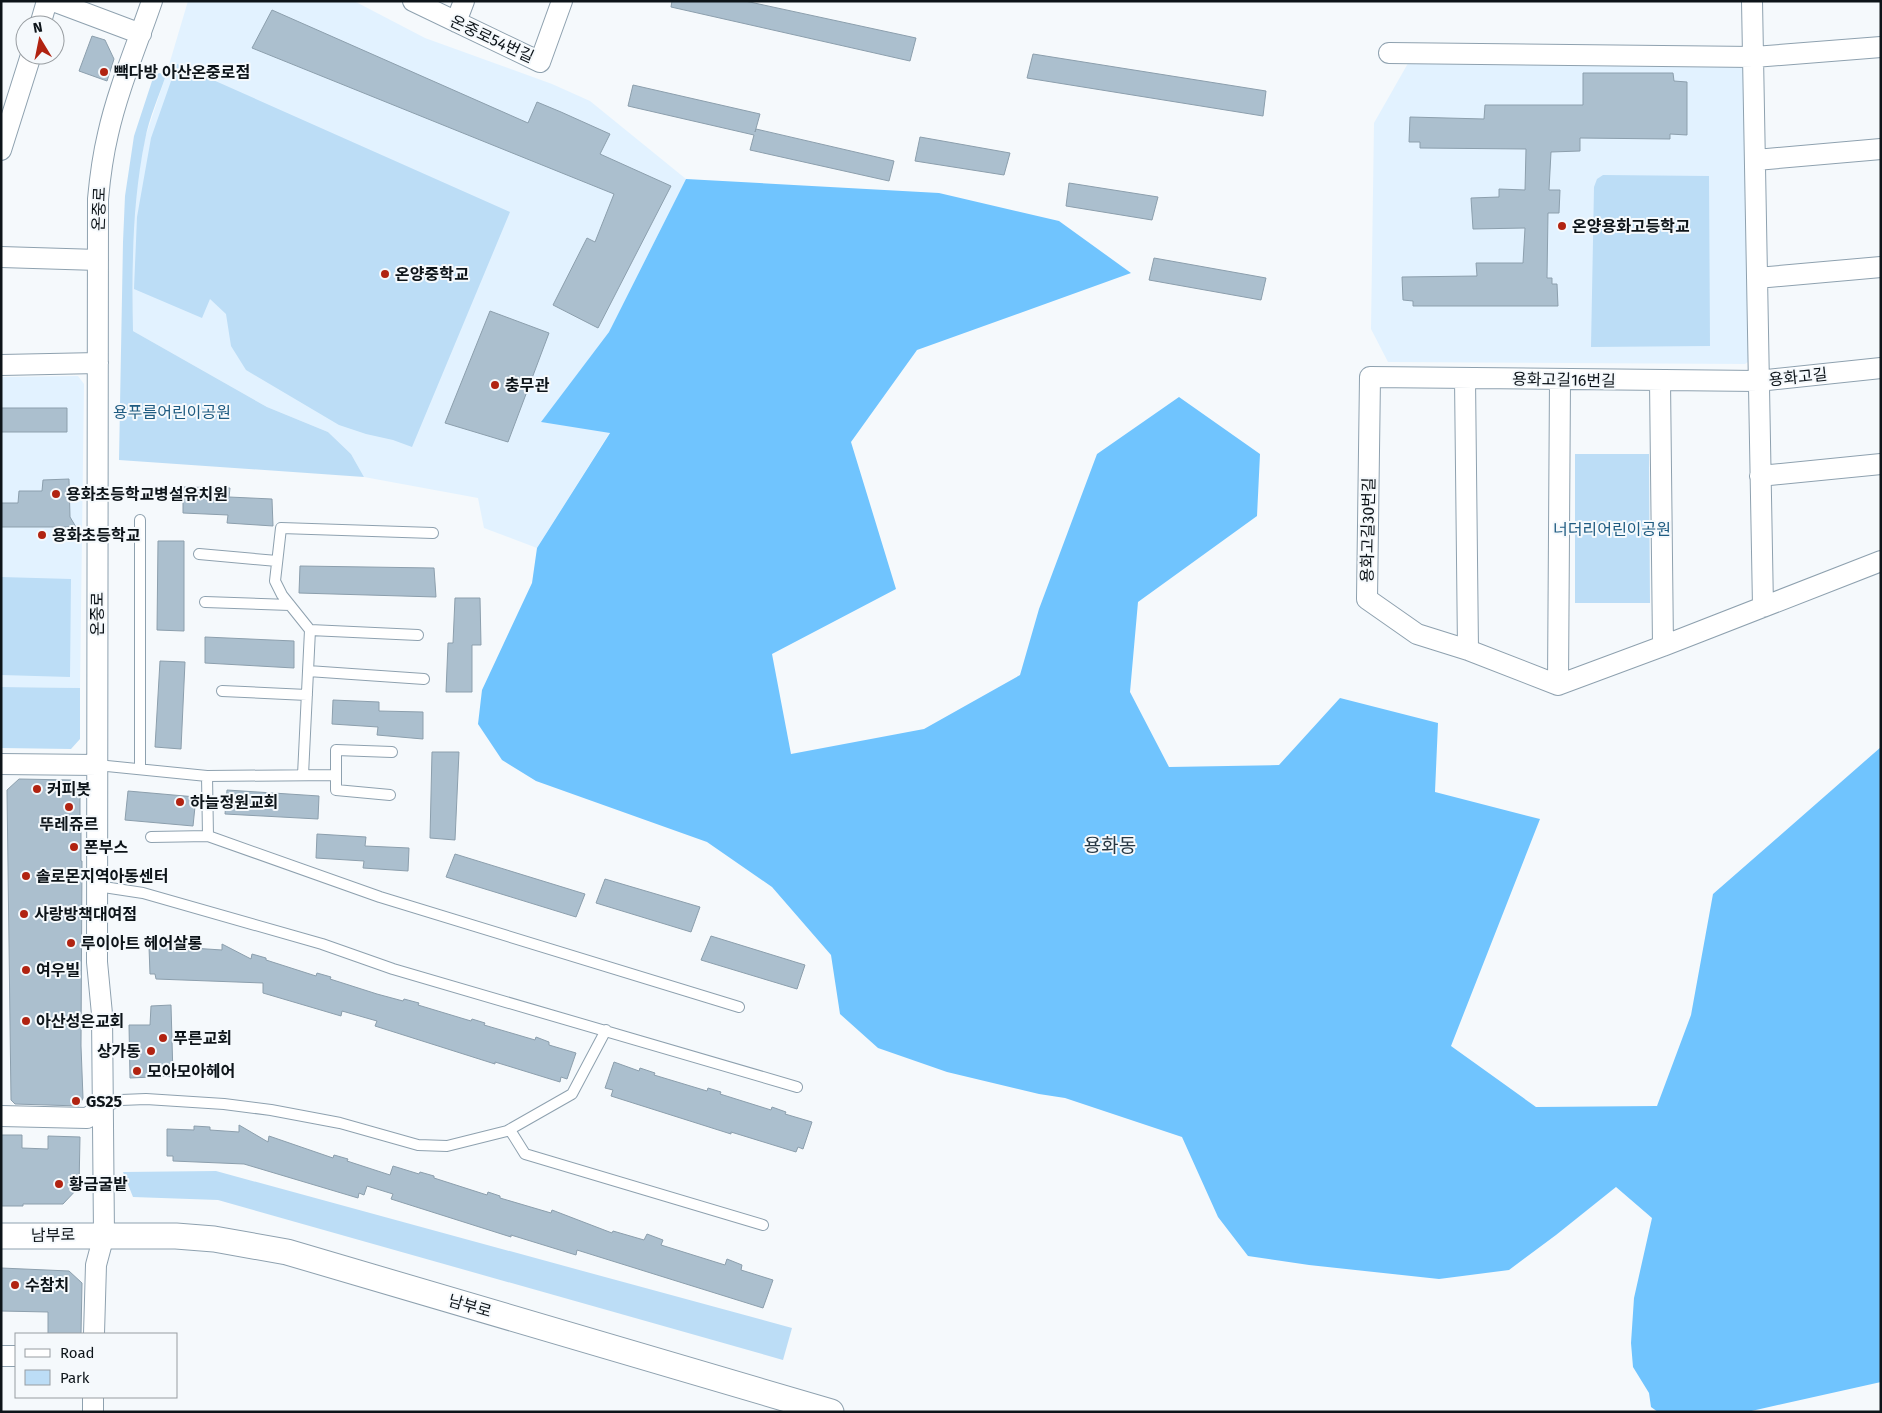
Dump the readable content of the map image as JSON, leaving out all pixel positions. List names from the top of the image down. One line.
{"streets":{"street":["온중로54번길","온중로","용화고길","용화고길16번길","용화고길30번길","남부로"]},"crossings":[["온중로","남부로"],["용화고길","용화고길16번길"],["용화고길16번길","용화고길30번길"]],"districts":["용화동"],"parks":["용푸름어린이공원","너더리어린이공원"],"places":["빽다방 아산온중로점","온양용화고등학교","온양중학교","충무관","용화초등학교병설유치원","용화초등학교","커피봇","하늘정원교회","뚜레쥬르","폰부스","솔로몬지역아동센터","사랑방책대여점","루이아트 헤어살롱","여우빌","아산성은교회","푸른교회","상가동","모아모아헤어","GS25","황금굴밭","수참치"],"legend":["Road","Park"],"north":"top"}
